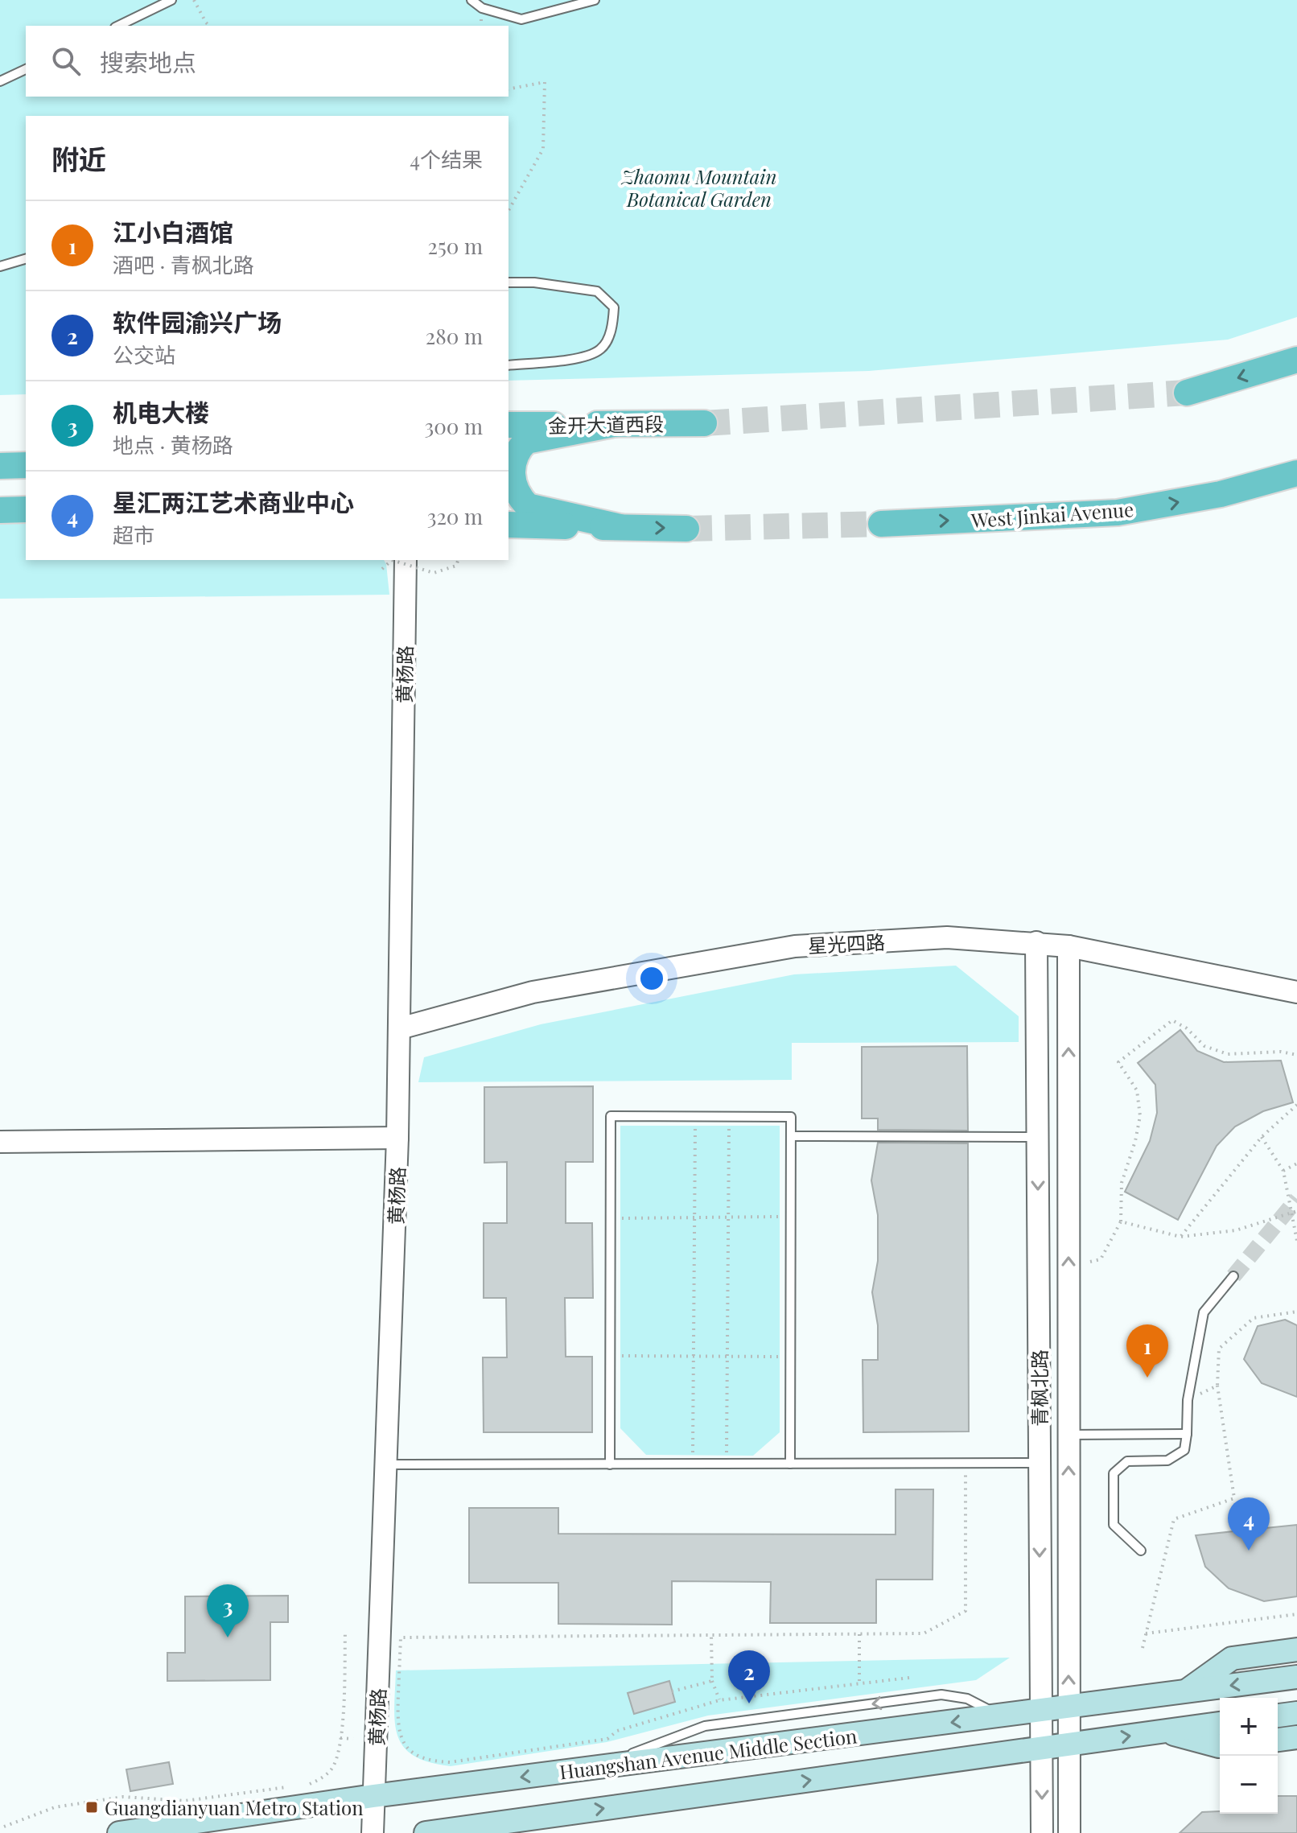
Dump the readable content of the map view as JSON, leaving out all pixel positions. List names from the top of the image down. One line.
{"streets":{"main road":["金开大道西段","West Jinkai Avenue","Huangshan Avenue Middle Section"],"street":["黄杨路","星光四路","青枫北路"]},"crossings":[["黄杨路","星光四路"],["黄杨路","Huangshan Avenue Middle Section"],["星光四路","青枫北路"],["青枫北路","Huangshan Avenue Middle Section"]],"one_way":["West Jinkai Avenue"],"parks":["Zhaomu Mountain Botanical Garden"],"places":{"transit":["Guangdianyuan Metro Station"]},"page":{"search":"搜索地点","heading":["附近","4个结果"],"list":[{"mark":"1","name":"江小白酒馆","note":"酒吧 · 青枫北路","value":"250 m"},{"mark":"2","name":"软件园渝兴广场","note":"公交站","value":"280 m"},{"mark":"3","name":"机电大楼","note":"地点 · 黄杨路","value":"300 m"},{"mark":"4","name":"星汇两江艺术商业中心","note":"超市","value":"320 m"}],"pins":["1","4","3","2"],"map_buttons":["+","−"]}}
